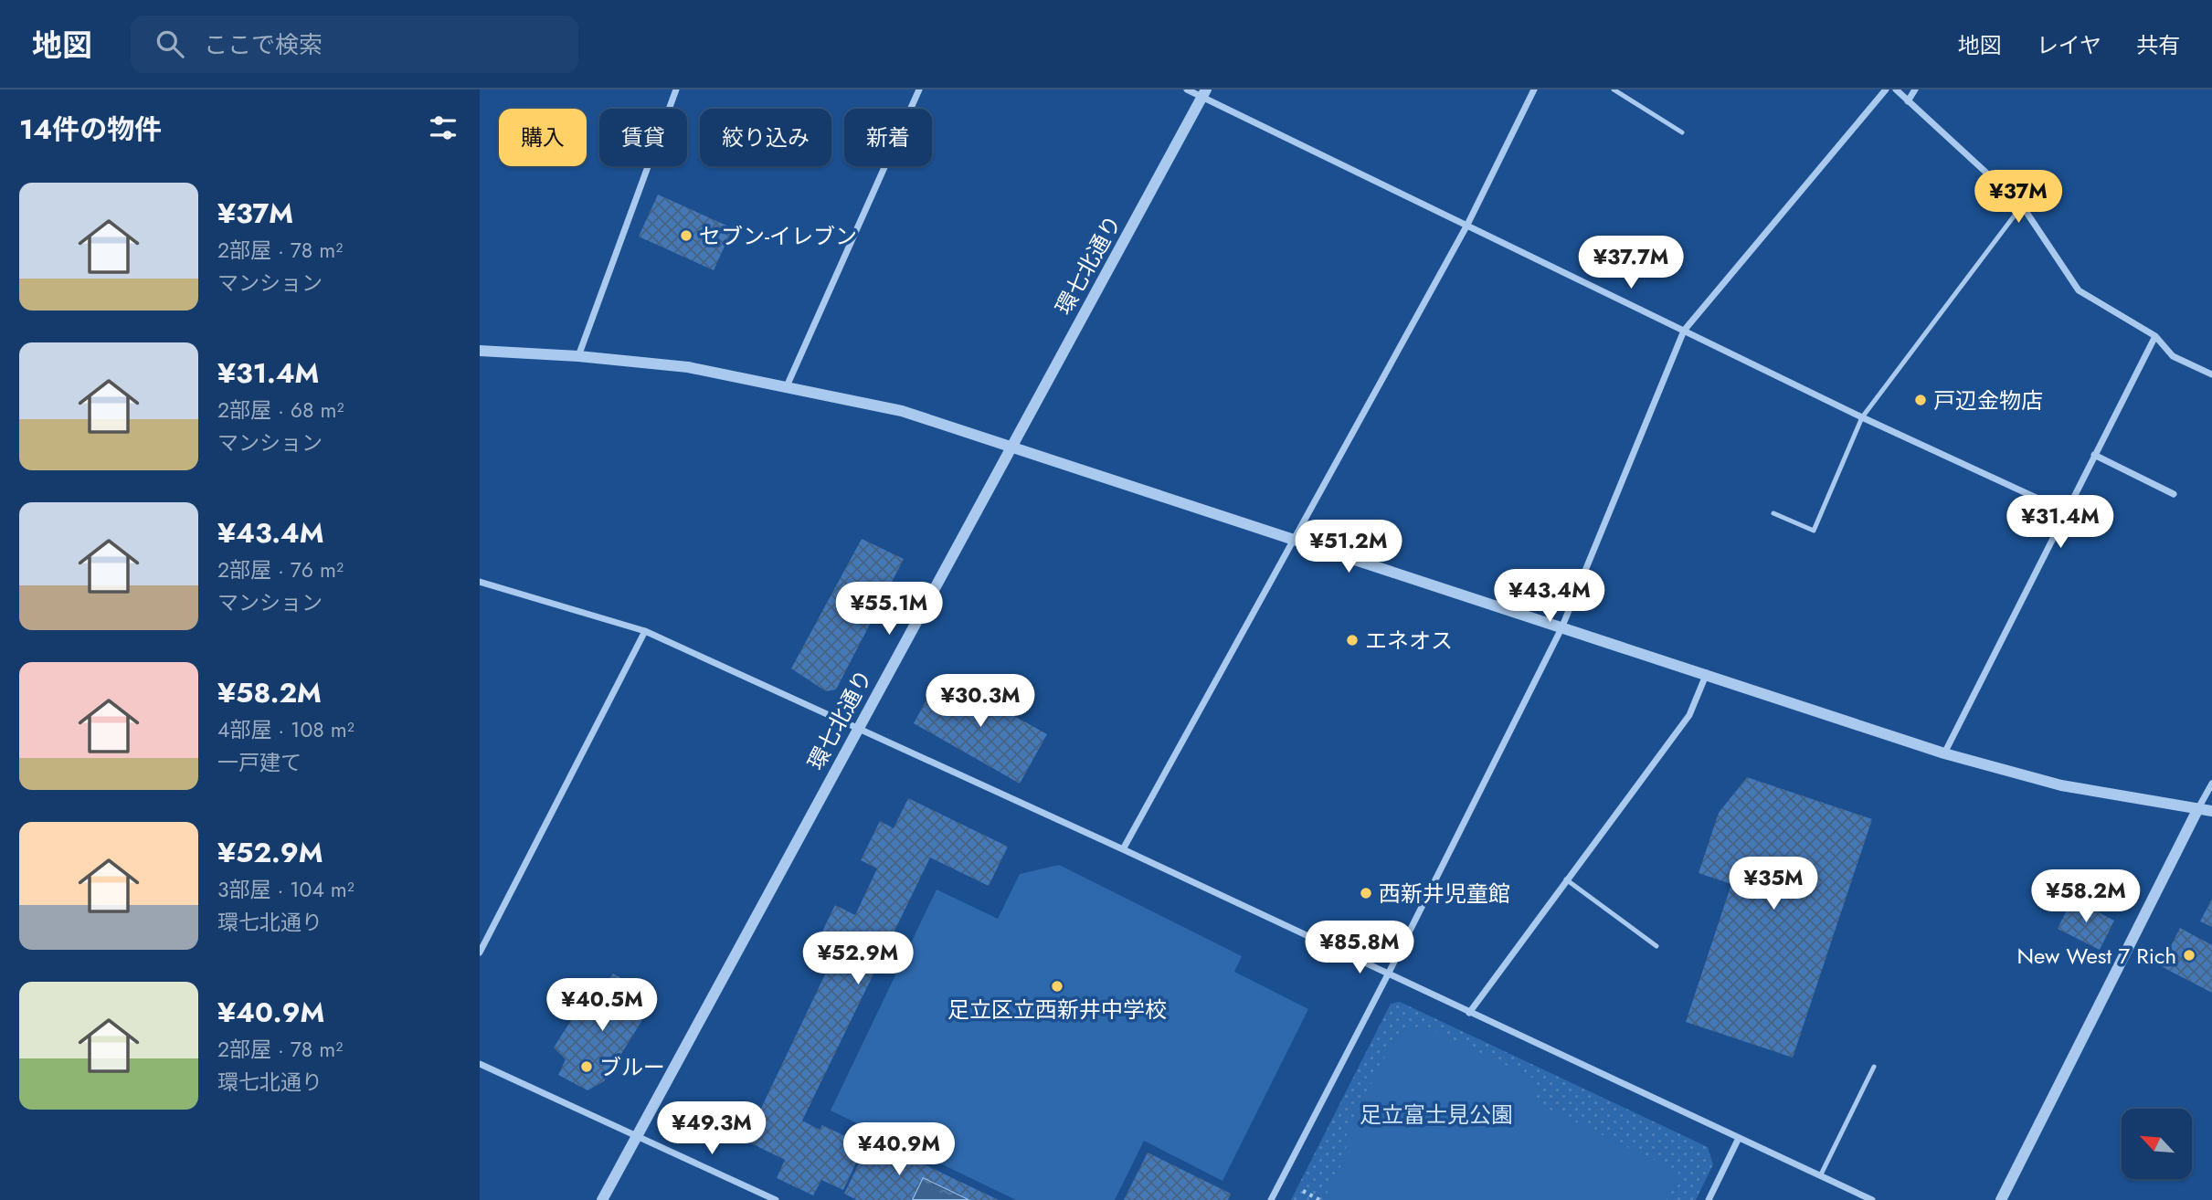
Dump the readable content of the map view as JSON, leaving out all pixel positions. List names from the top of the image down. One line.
{"streets":{"street":["環七北通り"]},"parks":["足立富士見公園"],"places":["セブン-イレブン","戸辺金物店","エネオス","西新井児童館","New West 7 Rich","足立区立西新井中学校","ブルー"],"north":"top left","page":{"header":"地図","search":"ここで検索","nav":["地図","レイヤ","共有"],"heading":"14件の物件","chip":["購入","賃貸","絞り込み","新着"],"list":[{"name":"¥37M","note":"2部屋 · 78 m² · マンション"},{"name":"¥31.4M","note":"2部屋 · 68 m² · マンション"},{"name":"¥43.4M","note":"2部屋 · 76 m² · マンション"},{"name":"¥58.2M","note":"4部屋 · 108 m² · 一戸建て"},{"name":"¥52.9M","note":"3部屋 · 104 m² · 環七北通り"},{"name":"¥40.9M","note":"2部屋 · 78 m² · 環七北通り"}],"price":["¥37M","¥37.7M","¥31.4M","¥51.2M","¥43.4M","¥55.1M","¥30.3M","¥35M","¥58.2M","¥85.8M","¥52.9M","¥40.5M","¥49.3M","¥40.9M"]}}
